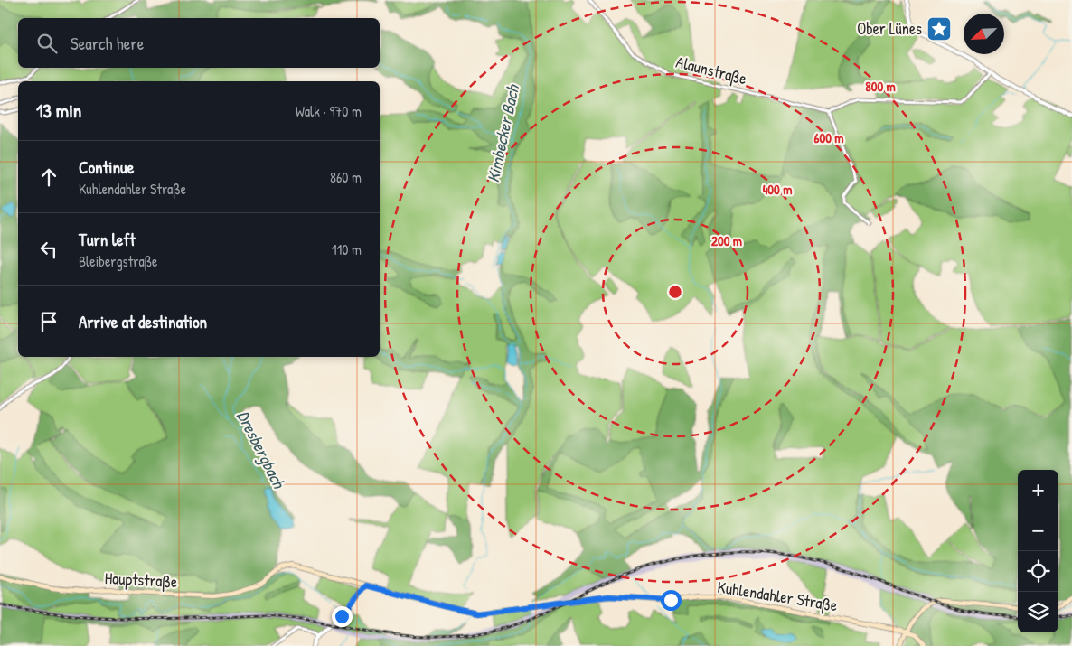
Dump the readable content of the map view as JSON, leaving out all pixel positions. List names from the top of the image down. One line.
{"streets":{"main road":["Hauptstraße","Kuhlendahler Straße"],"street":["Alaunstraße"]},"crossings":[["Hauptstraße","Kuhlendahler Straße"]],"water":["Kimbecker Bach","Dresbergbach"],"places":{"place":["Ober Lünes"]},"north":"bottom left","page":{"search":"Search here","heading":["13 min","Walk · 970 m"],"list":[["Continue","Kuhlendahler Straße","860 m"],["Turn left","Bleibergstraße","110 m"],"Arrive at destination"],"map_buttons":["+","−"]},"rings":["800 m","600 m","400 m","200 m"]}
